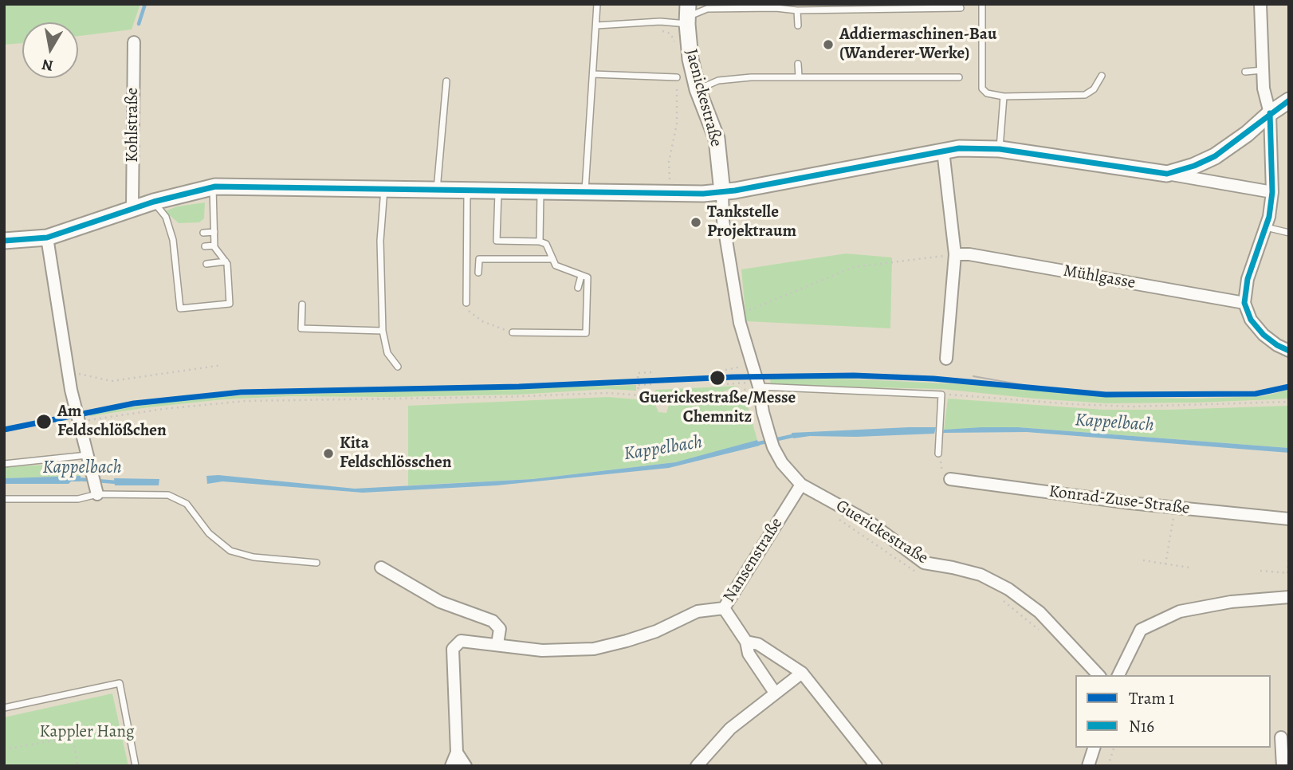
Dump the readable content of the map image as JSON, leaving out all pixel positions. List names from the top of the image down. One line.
{"streets":{"main road":["Jaenickestraße"],"street":["Kohlstraße","Mühlgasse","Konrad-Zuse-Straße","Guerickestraße","Nansenstraße"]},"crossings":[["Jaenickestraße","Guerickestraße"],["Guerickestraße","Nansenstraße"]],"water":["Kappelbach"],"parks":["Kappler Hang"],"places":["Addiermaschinen-Bau (Wanderer-Werke)","Tankstelle Projektraum","Guerickestraße/Messe Chemnitz","Am Feldschlößchen","Kita Feldschlösschen"],"lines":["transit line N16","tram line 1"],"legend":["Tram 1","N16"],"north":"bottom"}
